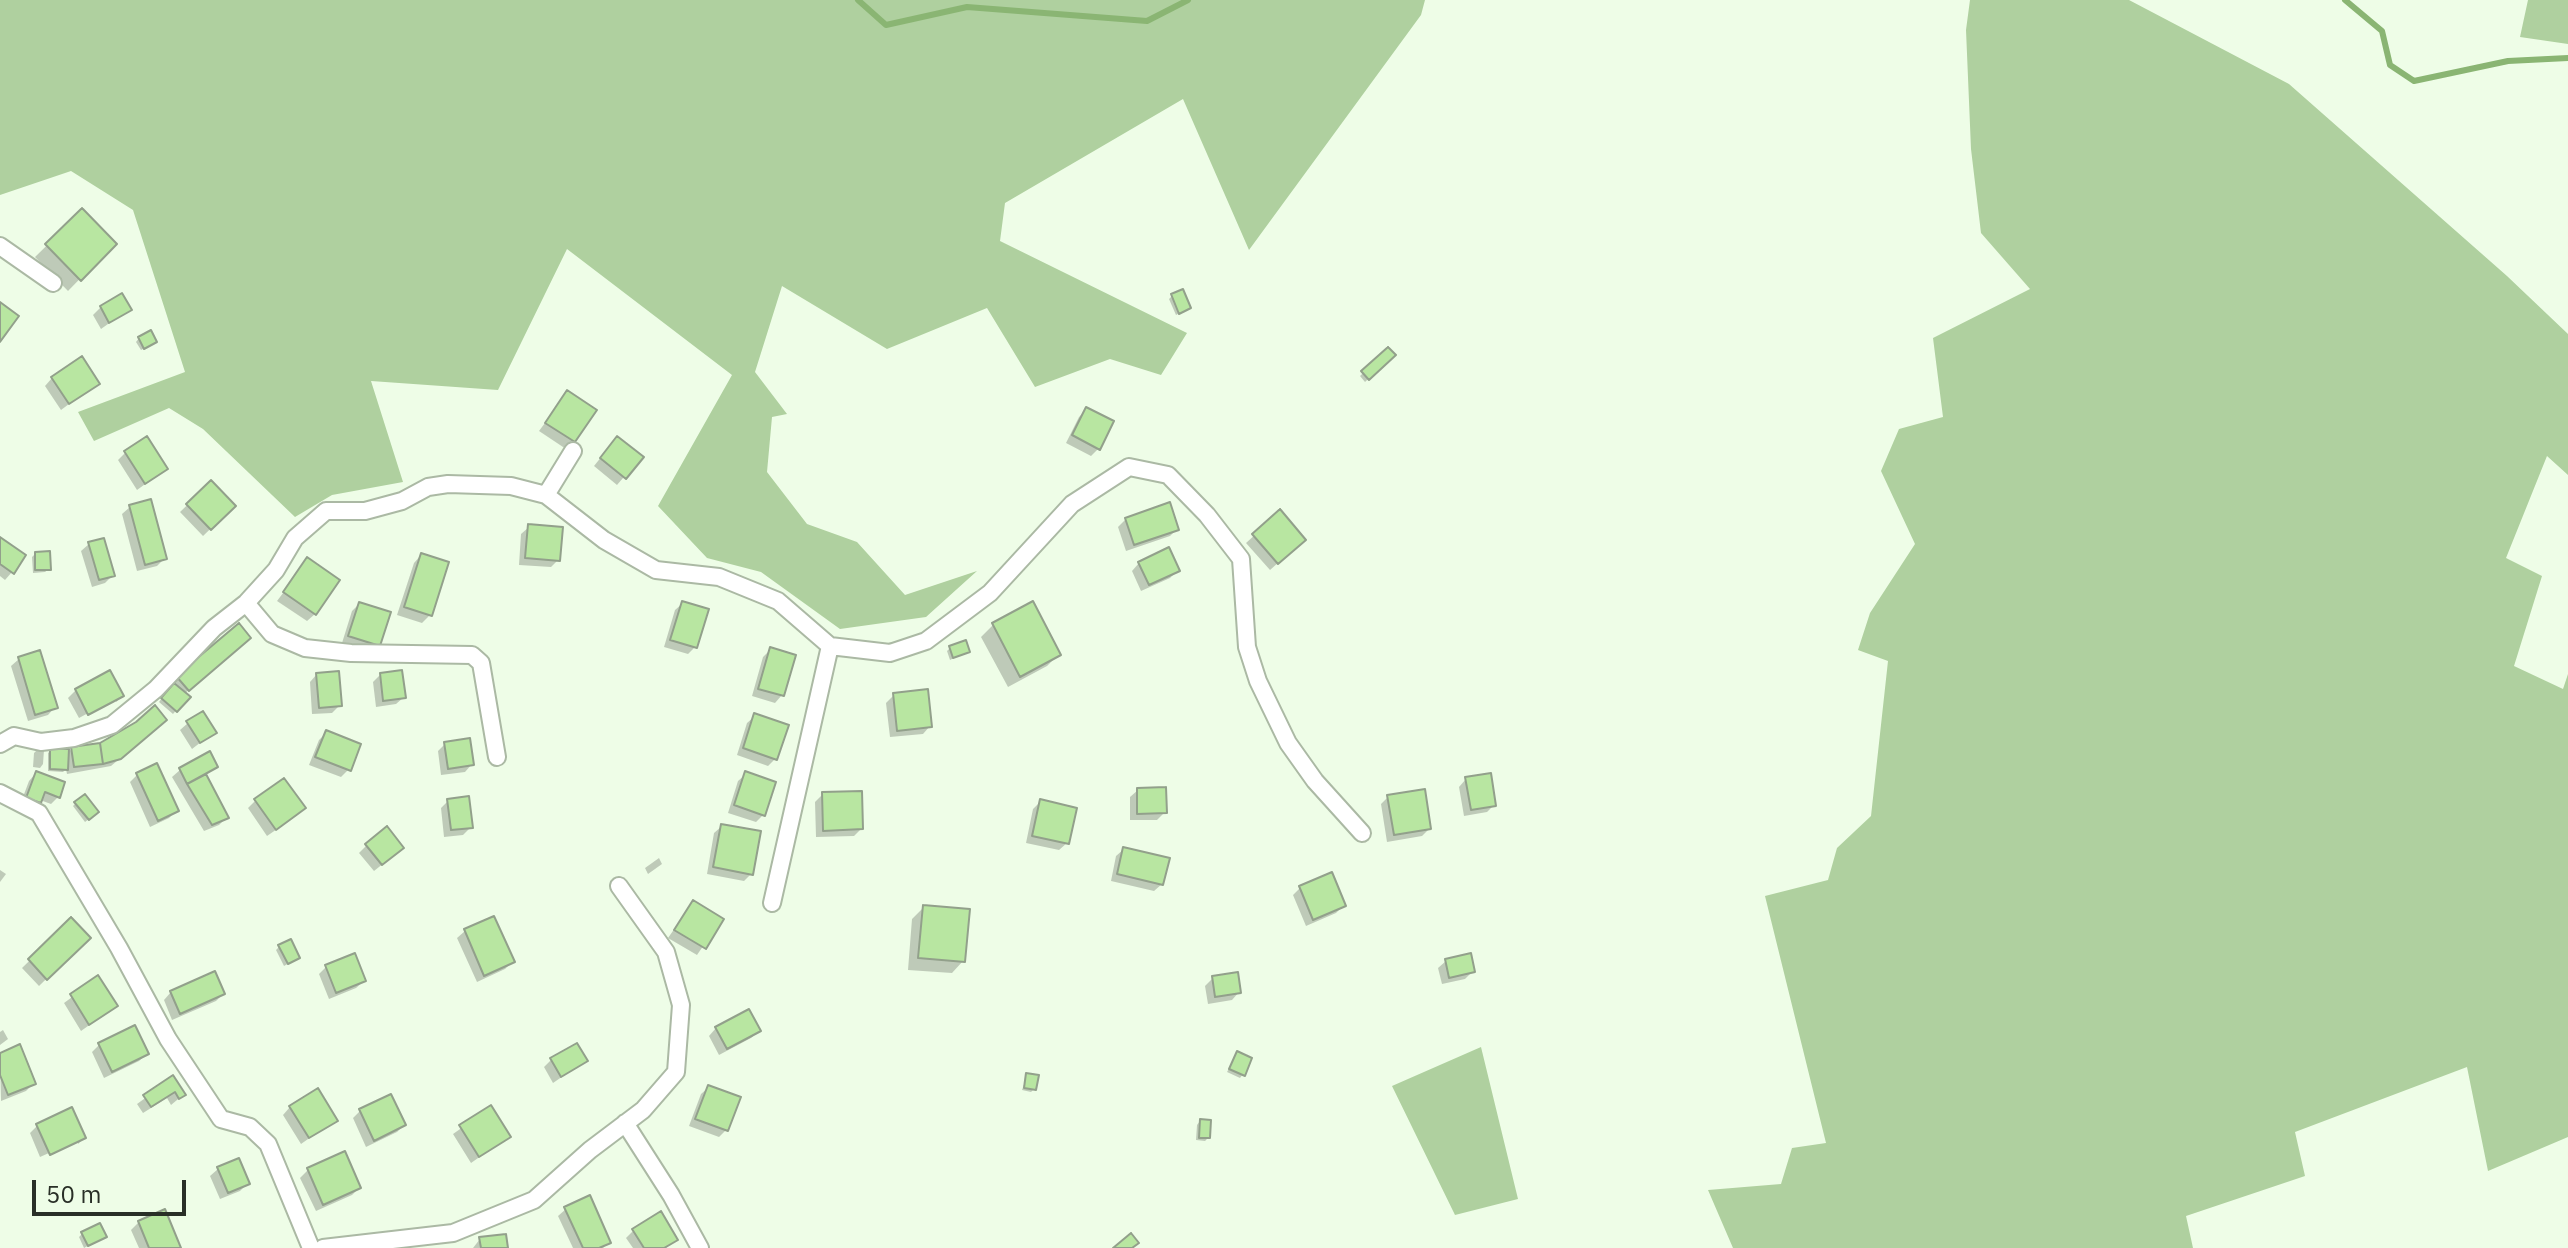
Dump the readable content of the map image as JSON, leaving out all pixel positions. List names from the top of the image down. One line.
{"scale_bar":"50 m"}
